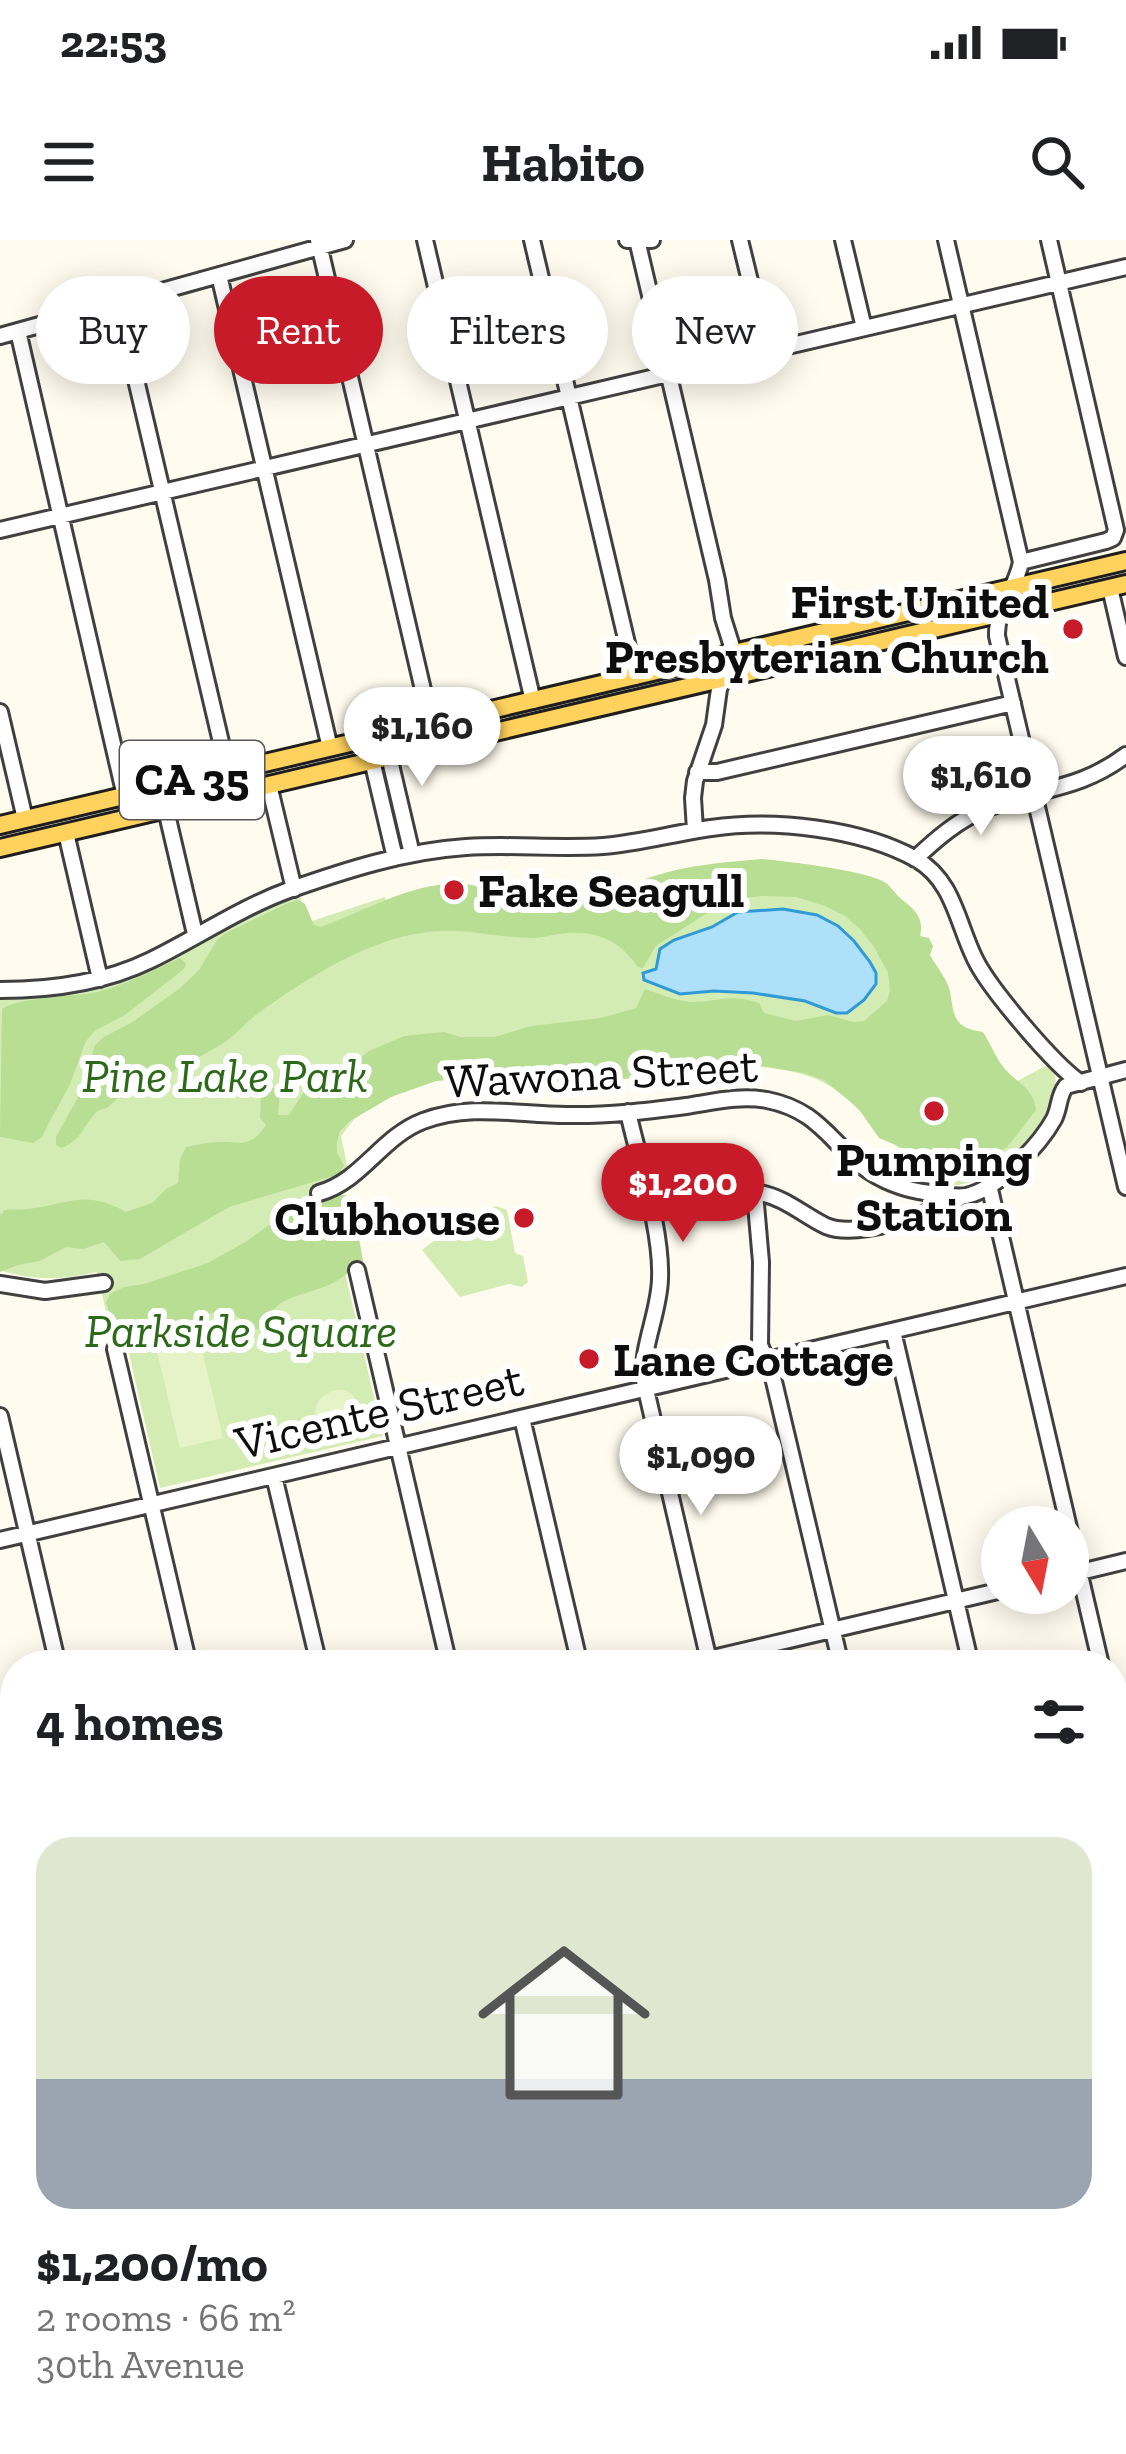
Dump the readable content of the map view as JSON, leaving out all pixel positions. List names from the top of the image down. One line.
{"streets":{"main road":["CA 35"],"street":["Wawona Street","Vicente Street"]},"parks":["Pine Lake Park","Parkside Square"],"places":["First United Presbyterian Church","Fake Seagull","Pumping Station","Clubhouse","Lane Cottage"],"north":"bottom","page":{"status":"22:53","header":"Habito","chip":["Buy","Rent","Filters","New"],"price":["$1,160","$1,610","$1,200","$1,090"],"heading":"4 homes","list":[{"name":"$1,200/mo","note":"2 rooms · 66 m² · 30th Avenue"}]}}
